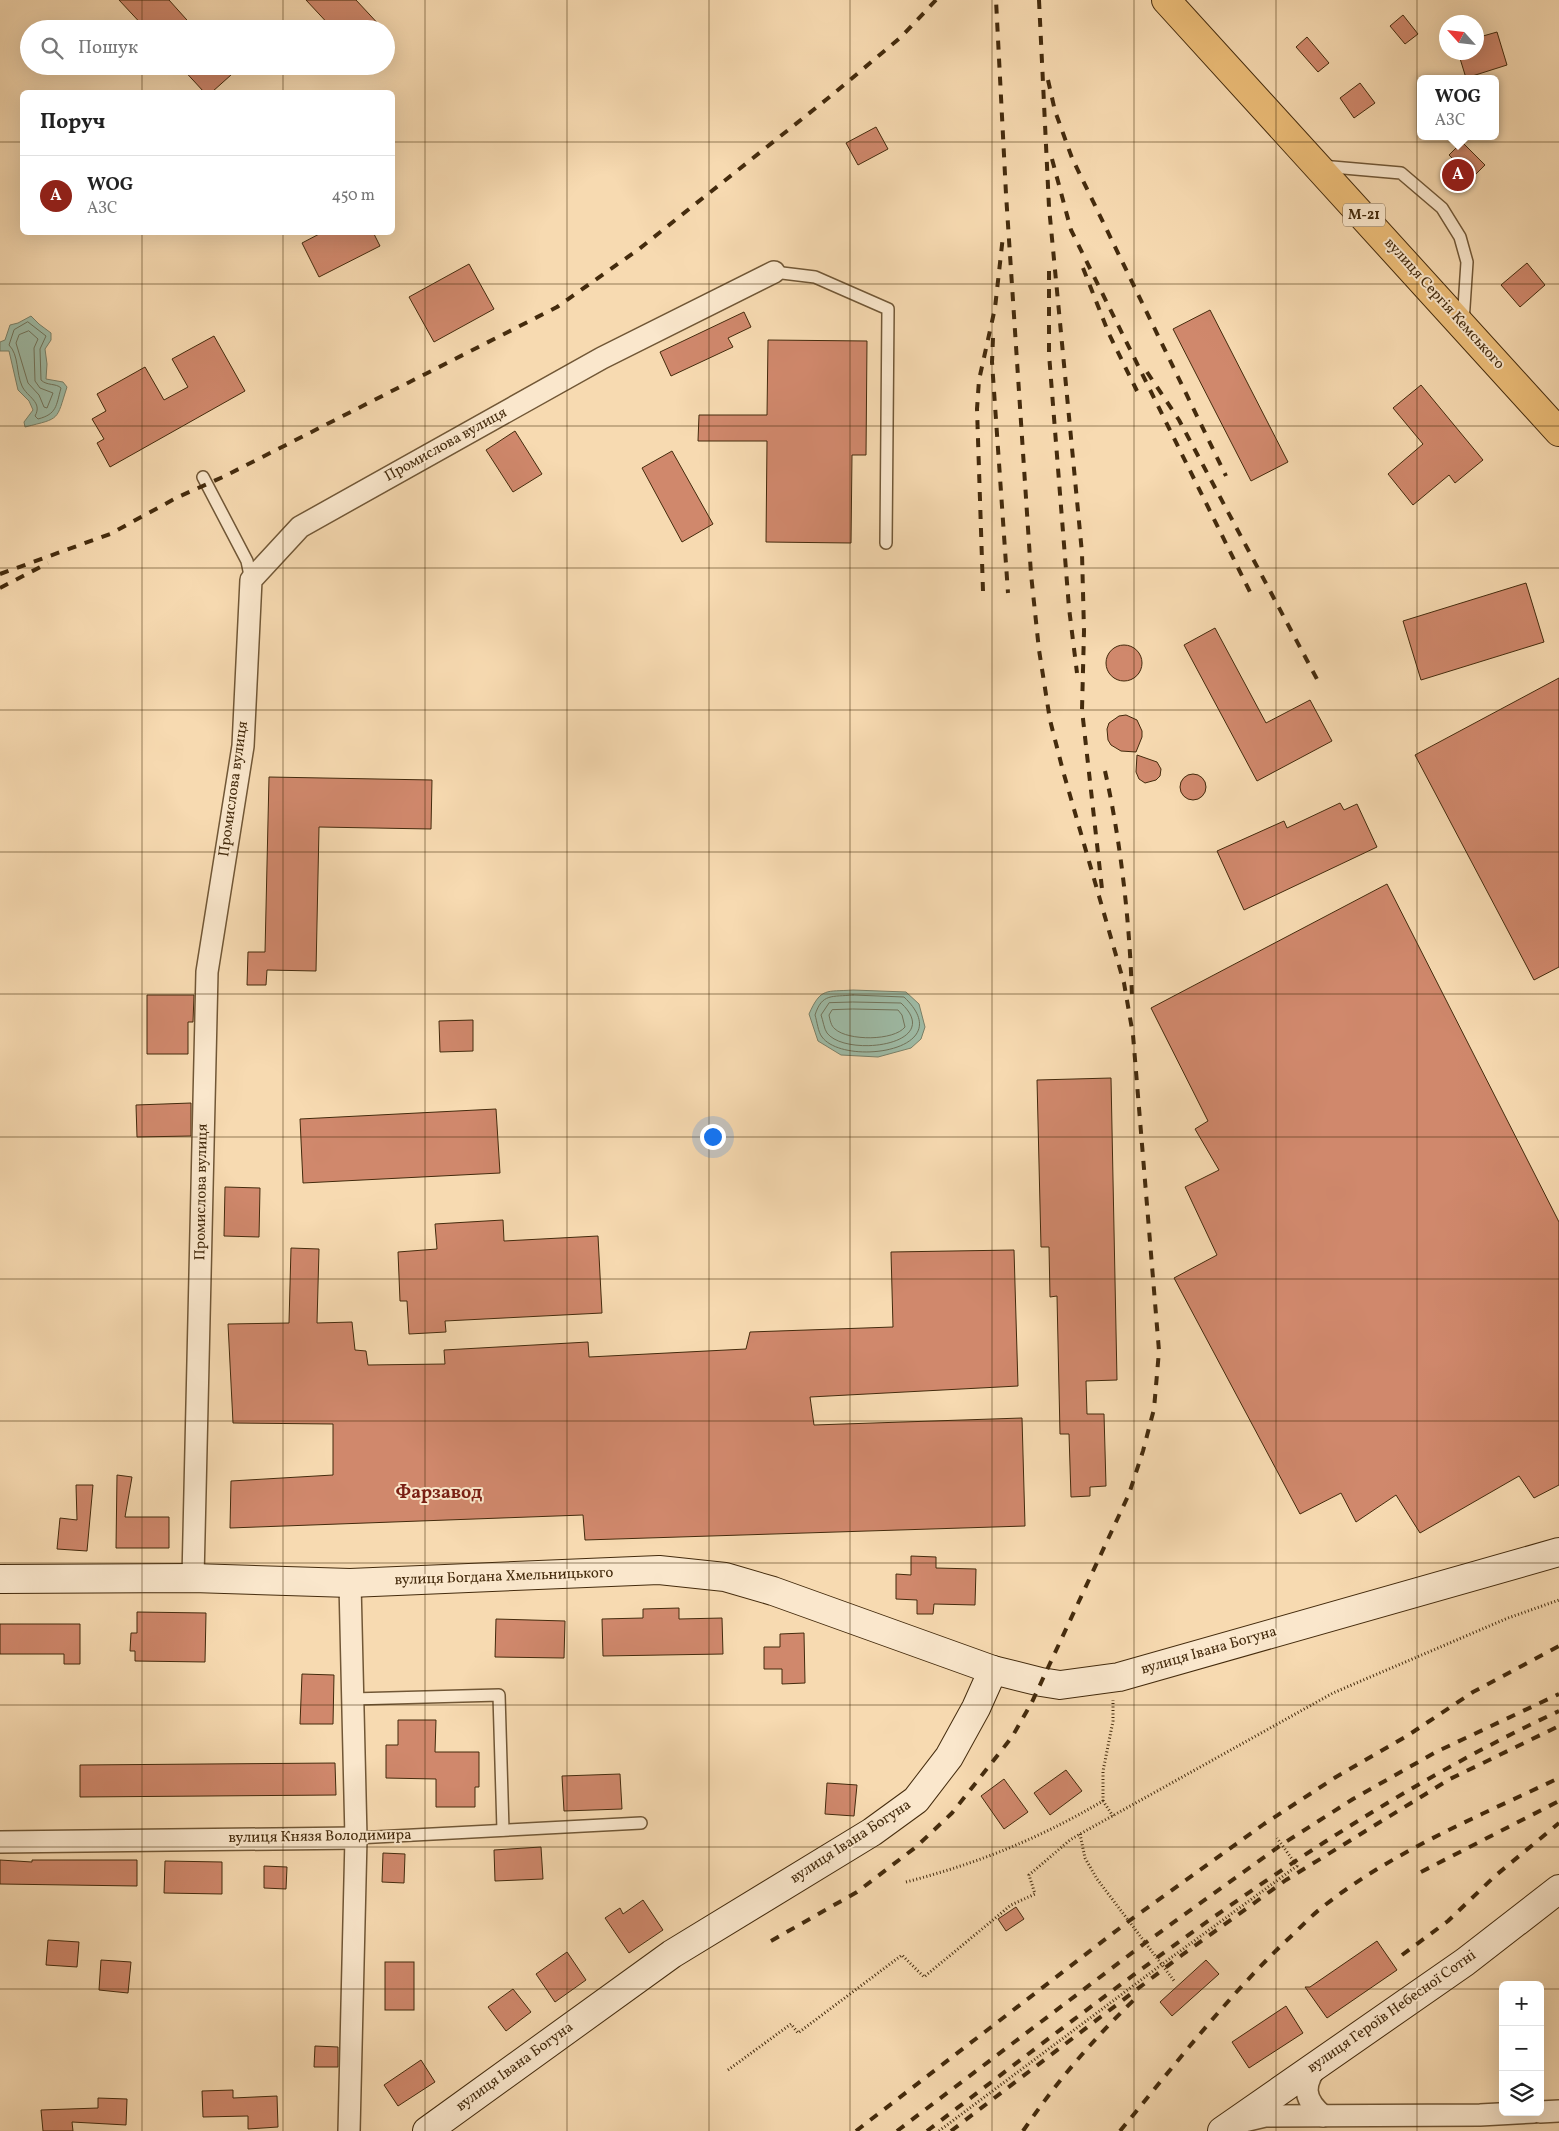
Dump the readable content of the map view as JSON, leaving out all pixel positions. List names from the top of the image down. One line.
{"streets":{"highway":["М-21","вулиця Сергія Кемського"],"street":["Промислова вулиця","вулиця Богдана Хмельницького","вулиця Івана Богуна","вулиця Князя Володимира","вулиця Героїв Небесної Сотні"]},"crossings":[["Промислова вулиця","вулиця Богдана Хмельницького"],["вулиця Богдана Хмельницького","вулиця Івана Богуна"]],"districts":["Фарзавод"],"north":"top left","page":{"search":"Пошук","popup":["WOG","АЗС"],"heading":"Поруч","list":[{"mark":"A","name":"WOG","note":"АЗС","value":"450 m"}],"pins":"A","map_buttons":["+","−"]}}
